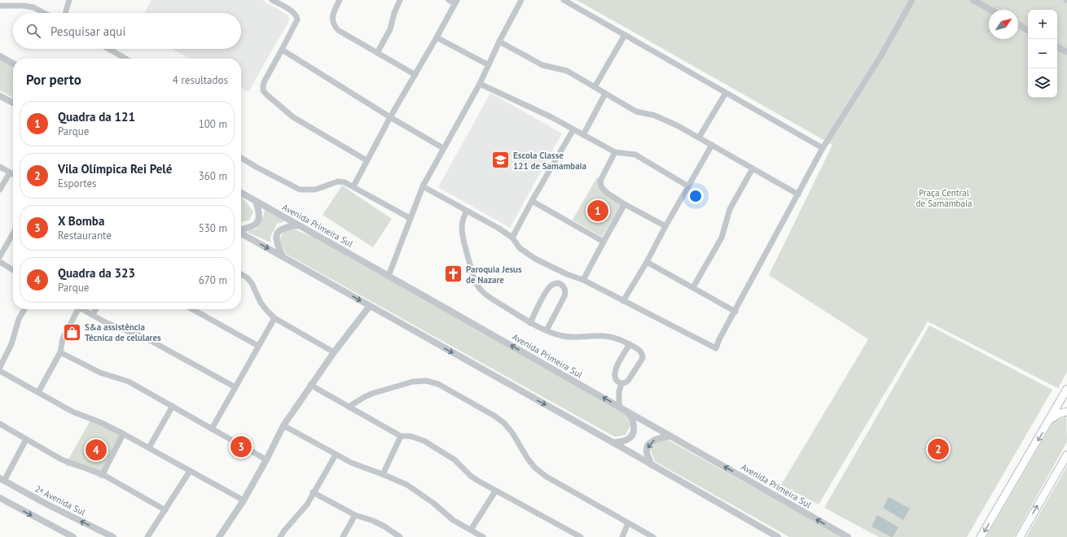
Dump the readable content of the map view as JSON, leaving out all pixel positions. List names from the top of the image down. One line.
{"streets":{"street":["Avenida Primeira Sul","2ᵃ Avenida Sul"]},"parks":["Praça Central de Samambaia"],"places":{"school or university":["Escola Classe 121 de Samambaia"],"church":["Paroquia Jesus de Nazare"],"shop":["S&a assistência Técnica de celulares"]},"north":"top right","page":{"map_buttons":["+","−"],"search":"Pesquisar aqui","heading":["Por perto","4 resultados"],"list":[{"mark":"1","name":"Quadra da 121","note":"Parque","value":"100 m"},{"mark":"2","name":"Vila Olímpica Rei Pelé","note":"Esportes","value":"360 m"},{"mark":"3","name":"X Bomba","note":"Restaurante","value":"530 m"},{"mark":"4","name":"Quadra da 323","note":"Parque","value":"670 m"}],"pins":["1","3","2","4"]}}
